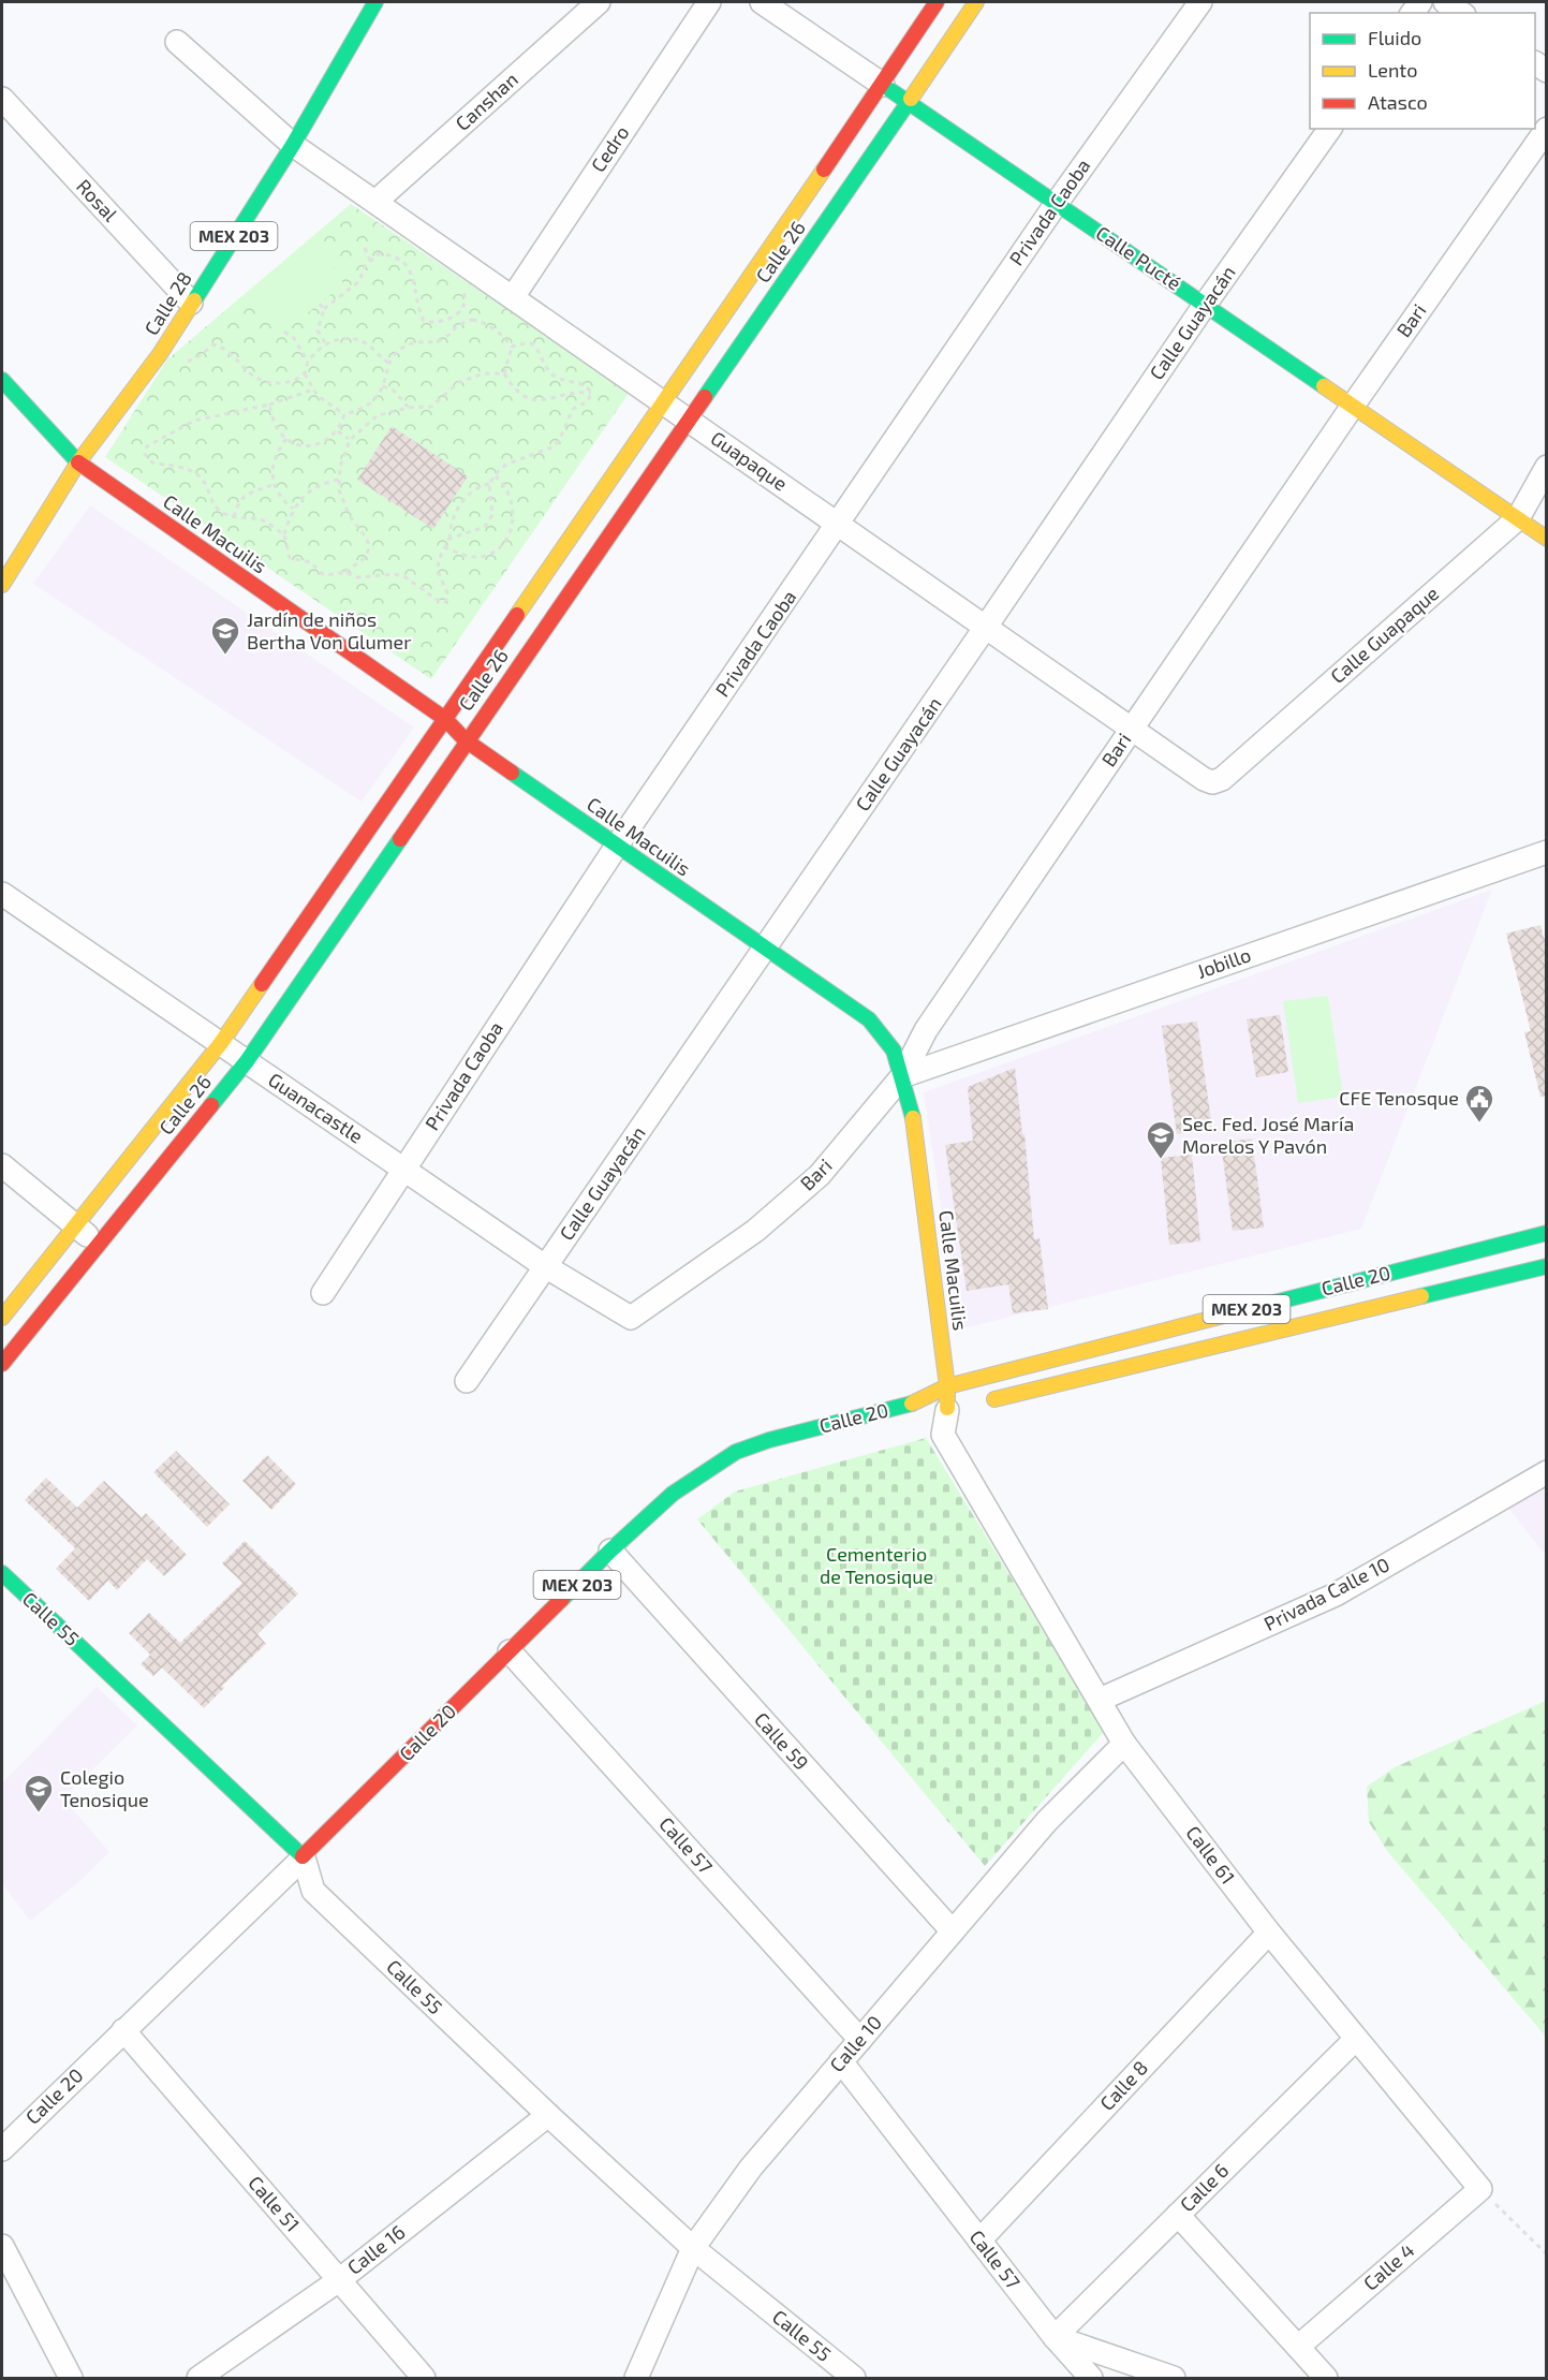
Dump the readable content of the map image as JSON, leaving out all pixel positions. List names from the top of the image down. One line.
{"streets":{"main road":["MEX 203","Calle 26","Calle Pucté","Calle 28","Calle Macuilis","Calle 20","Calle 55"],"street":["Canshan","Cedro","Rosal","Privada Caoba","Bari","Calle Guayacán","Guapaque","Calle Guapaque","Jobillo","Guanacastle","Privada Calle 10","Calle 59","Calle 57","Calle 61","Calle 10","Calle 8","Calle 6","Calle 51","Calle 16","Calle 4"]},"crossings":[["Canshan","Guapaque"],["Cedro","Guapaque"],["Rosal","Calle 28"],["Privada Caoba","Calle Pucté"],["Privada Caoba","Guapaque"],["Privada Caoba","Calle Macuilis"],["Privada Caoba","Guanacastle"],["Calle 26","Calle Pucté"],["Calle 26","Guapaque"],["Calle 26","Calle Macuilis"],["Calle 26","Guanacastle"],["Calle Pucté","Bari"],["Calle Pucté","Calle Guayacán"],["Calle Pucté","Calle Guapaque"],["Calle 28","Guapaque"],["Calle 28","Calle Macuilis"],["Bari","Guapaque"],["Bari","Calle Macuilis"],["Bari","Jobillo"],["Bari","Guanacastle"],["Calle Guayacán","Guapaque"],["Calle Guayacán","Calle Macuilis"],["Calle Guayacán","Guanacastle"],["Guapaque","Calle Guapaque"],["Calle Macuilis","Jobillo"],["Calle Macuilis","Calle 20"],["Calle Macuilis","Calle 61"],["Calle 20","Calle 55"],["Calle 20","Calle 59"],["Calle 20","Calle 57"],["Calle 20","Calle 61"],["Calle 20","Calle 51"],["Privada Calle 10","Calle 61"],["Calle 55","Calle 10"],["Calle 55","Calle 16"],["Calle 59","Calle 10"],["Calle 57","Calle 10"],["Calle 57","Calle 8"],["Calle 57","Calle 6"],["Calle 61","Calle 10"],["Calle 61","Calle 8"],["Calle 61","Calle 6"],["Calle 61","Calle 4"],["Calle 51","Calle 16"]],"parks":["Cementerio de Tenosique"],"places":{"school or university":["Jardín de niños Bertha Von Glumer","Sec. Fed. José María Morelos Y Pavón","Colegio Tenosique"],"public building":["CFE Tenosque"]},"legend":["Fluido","Lento","Atasco"]}
